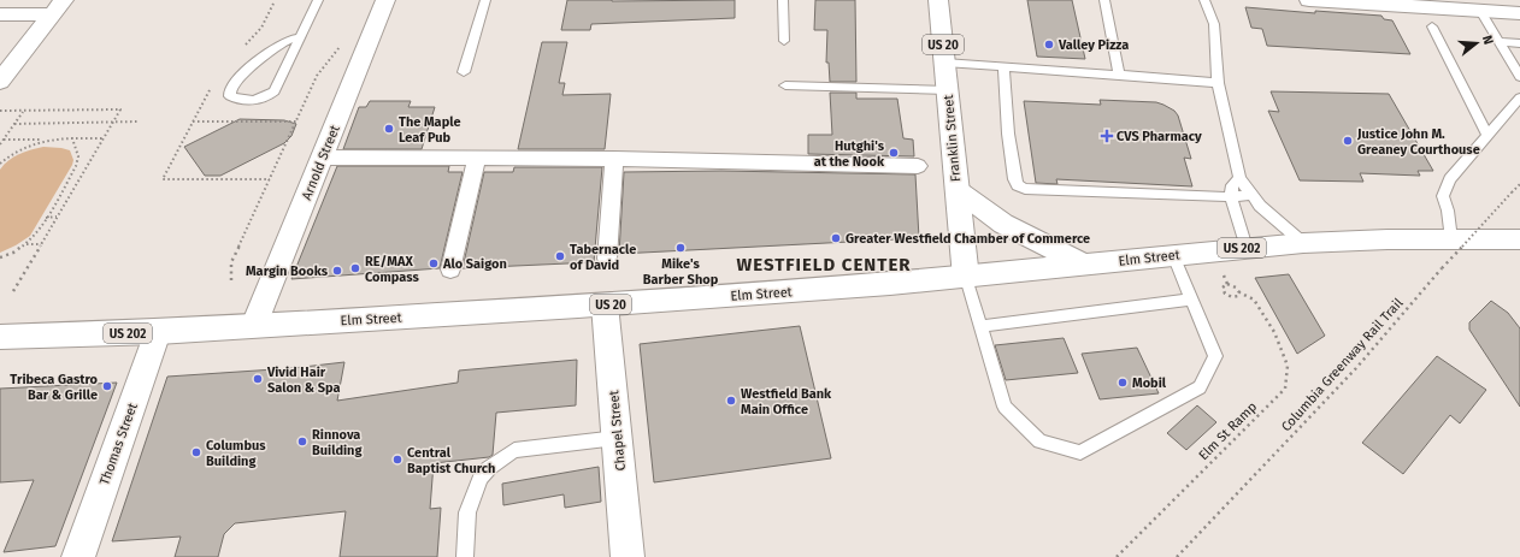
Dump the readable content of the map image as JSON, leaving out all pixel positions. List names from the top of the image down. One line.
{"streets":{"main road":["US 20","Franklin Street","Arnold Street","US 202","Elm Street","Chapel Street","Thomas Street"],"path":["Columbia Greenway Rail Trail","Elm St Ramp"]},"crossings":[["Franklin Street","Elm Street"],["Arnold Street","Elm Street"],["Elm Street","Chapel Street"],["Elm Street","Thomas Street"]],"districts":["WESTFIELD CENTER"],"places":{"other":["Valley Pizza","The Maple Leaf Pub","Justice John M. Greaney Courthouse","Hutghi's at the Nook","Greater Westfield Chamber of Commerce","Mike's Barber Shop","Tabernacle of David","Alo Saigon","RE/MAX Compass","Margin Books","Vivid Hair Salon & Spa","Mobil","Tribeca Gastro Bar & Grille","Westfield Bank Main Office","Rinnova Building","Columbus Building","Central Baptist Church"],"health":["CVS Pharmacy"]},"north":"right"}
